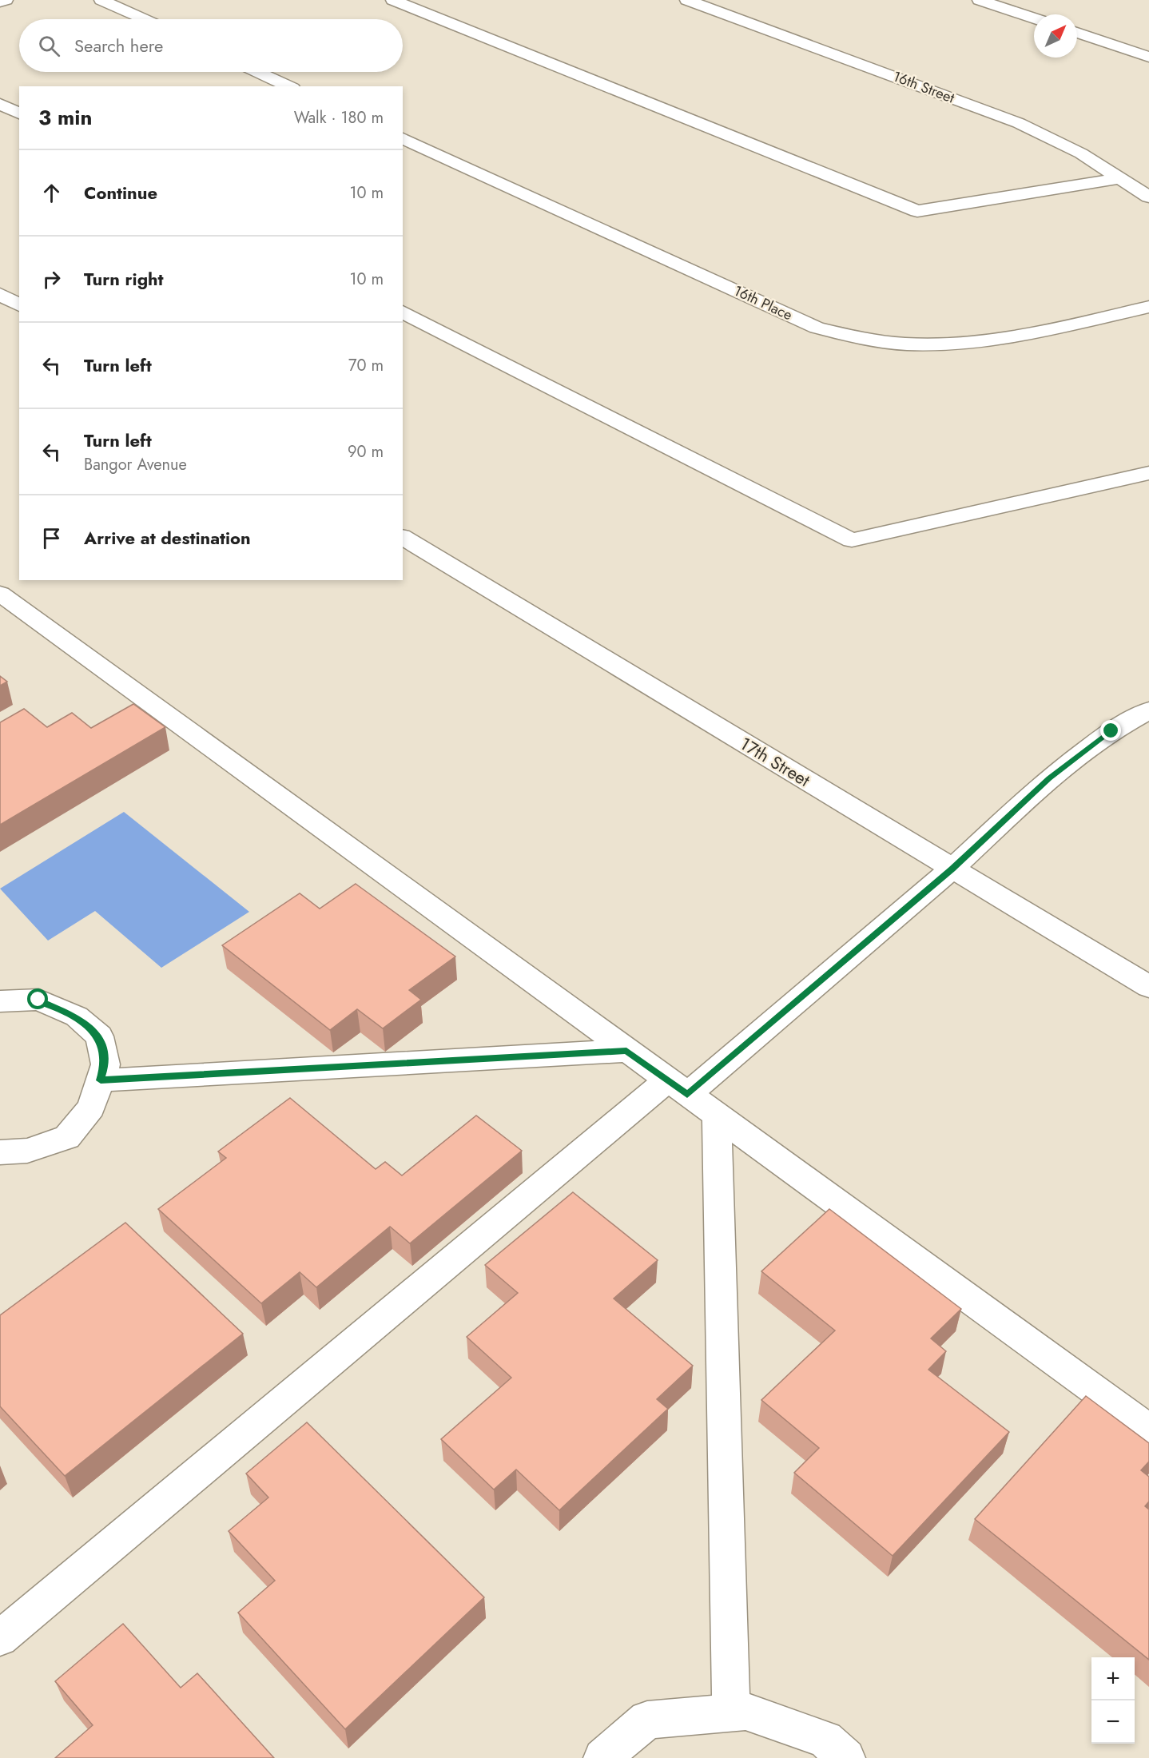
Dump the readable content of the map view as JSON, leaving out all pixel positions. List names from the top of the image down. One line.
{"streets":{"street":["16th Street","16th Place","17th Street"]},"north":"top right","page":{"search":"Search here","heading":["3 min","Walk · 180 m"],"list":[["Continue","10 m"],["Turn right","10 m"],["Turn left","70 m"],["Turn left","Bangor Avenue","90 m"],"Arrive at destination"],"map_buttons":["+","−"]}}
